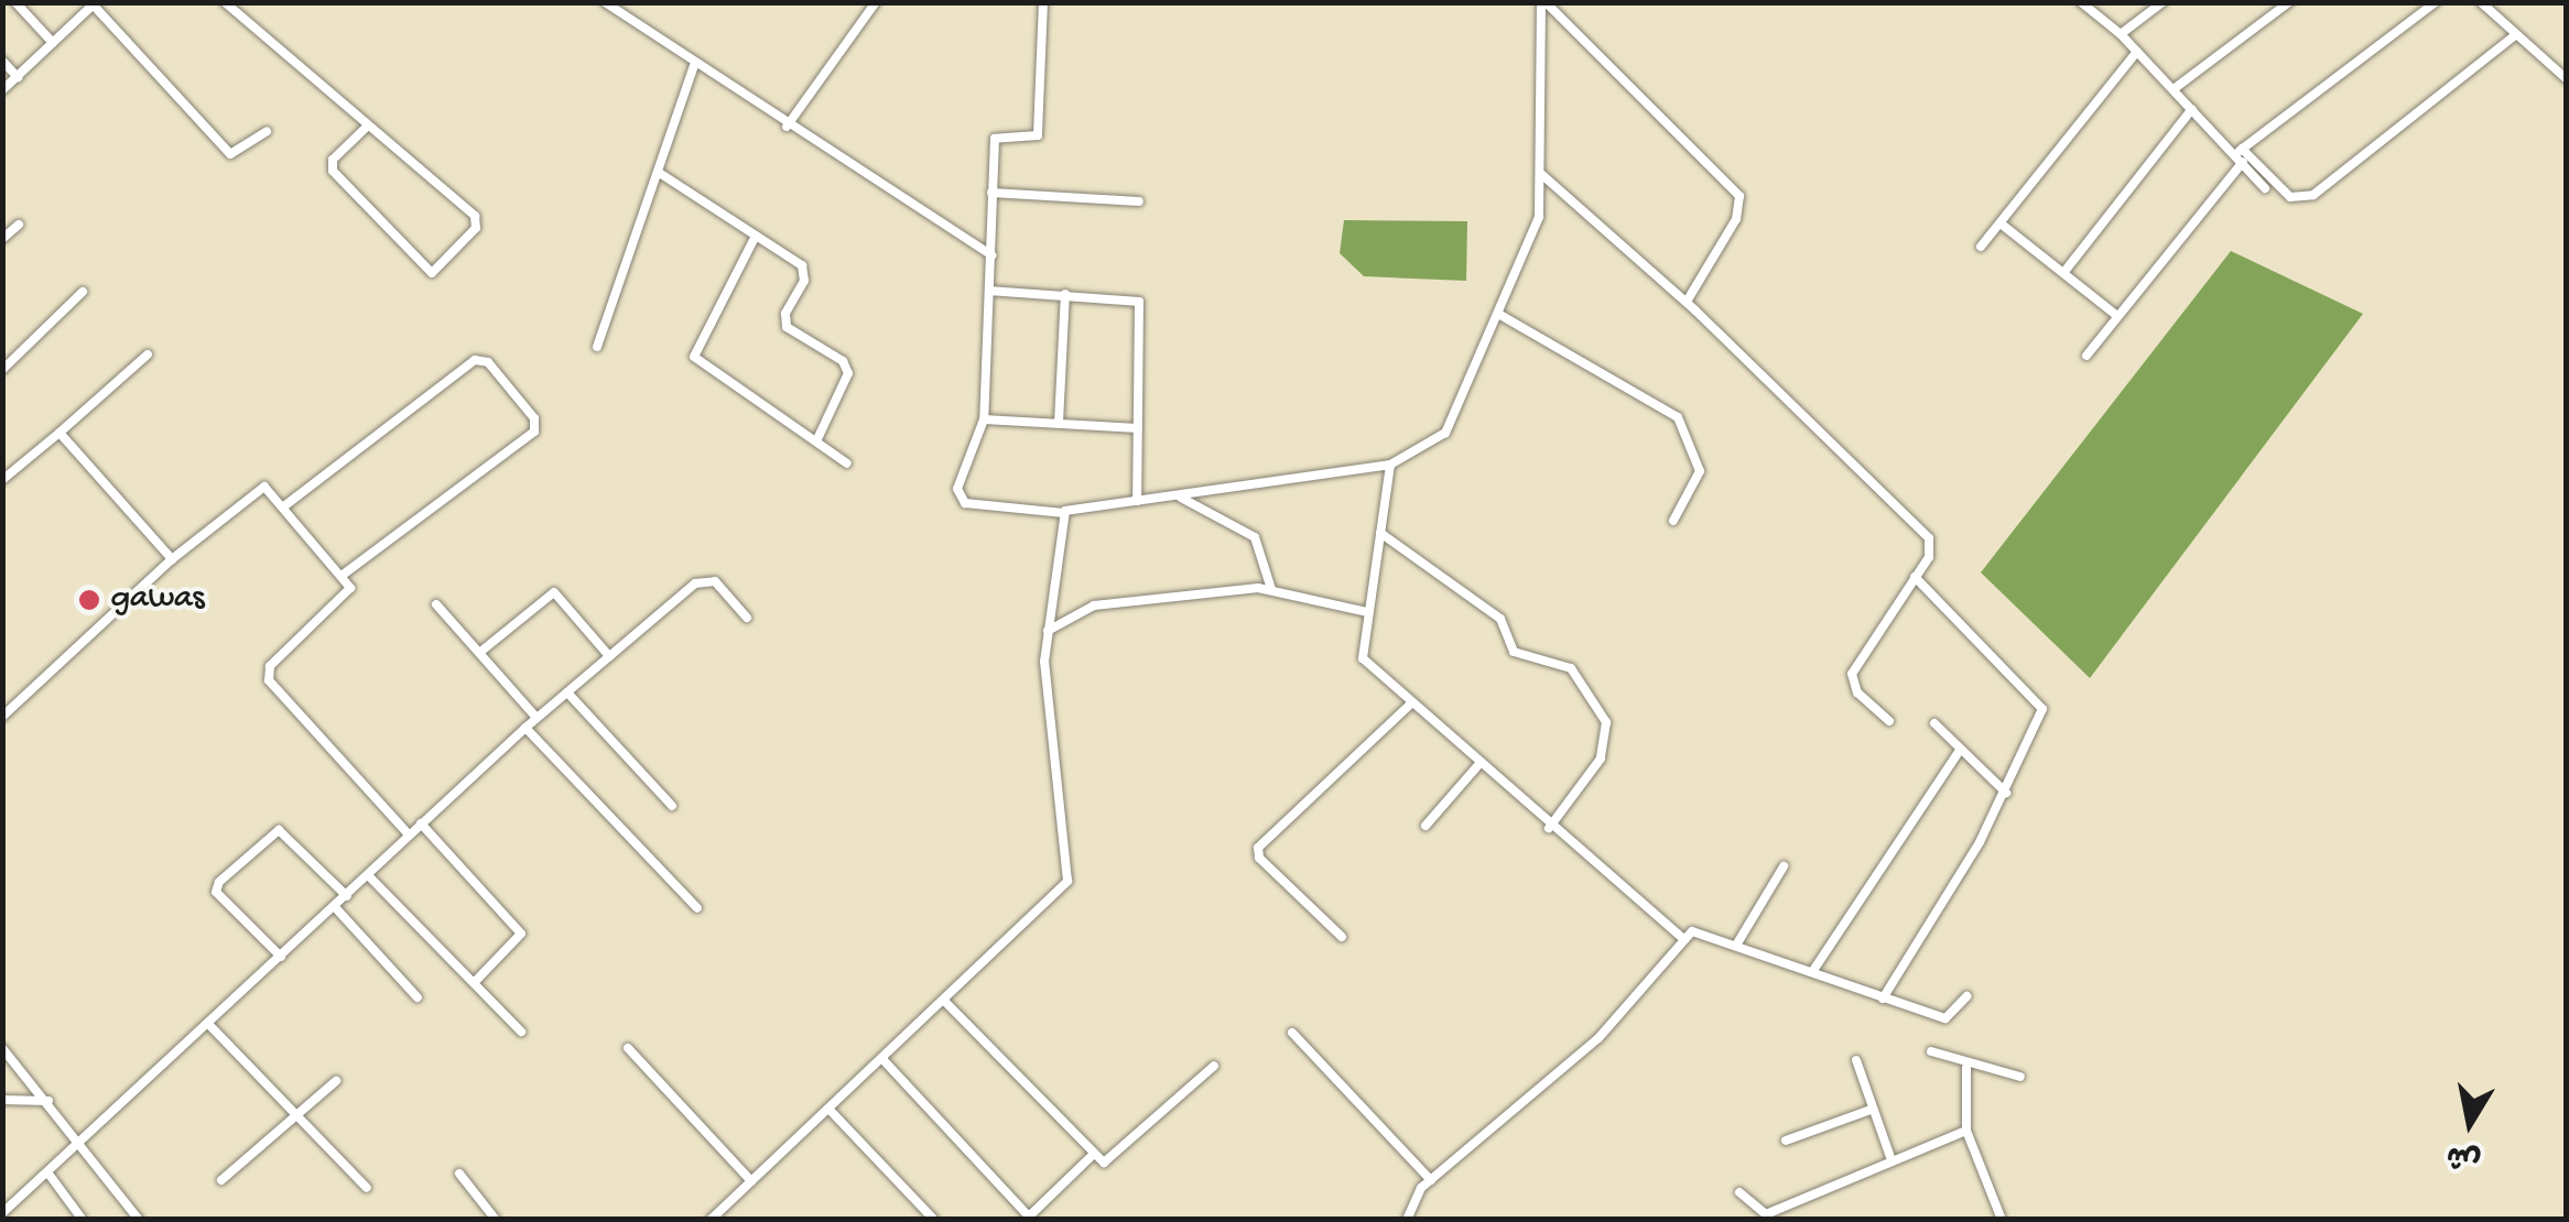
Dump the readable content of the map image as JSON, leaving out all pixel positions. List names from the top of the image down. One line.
{"places":["gawas"],"north":"bottom"}
